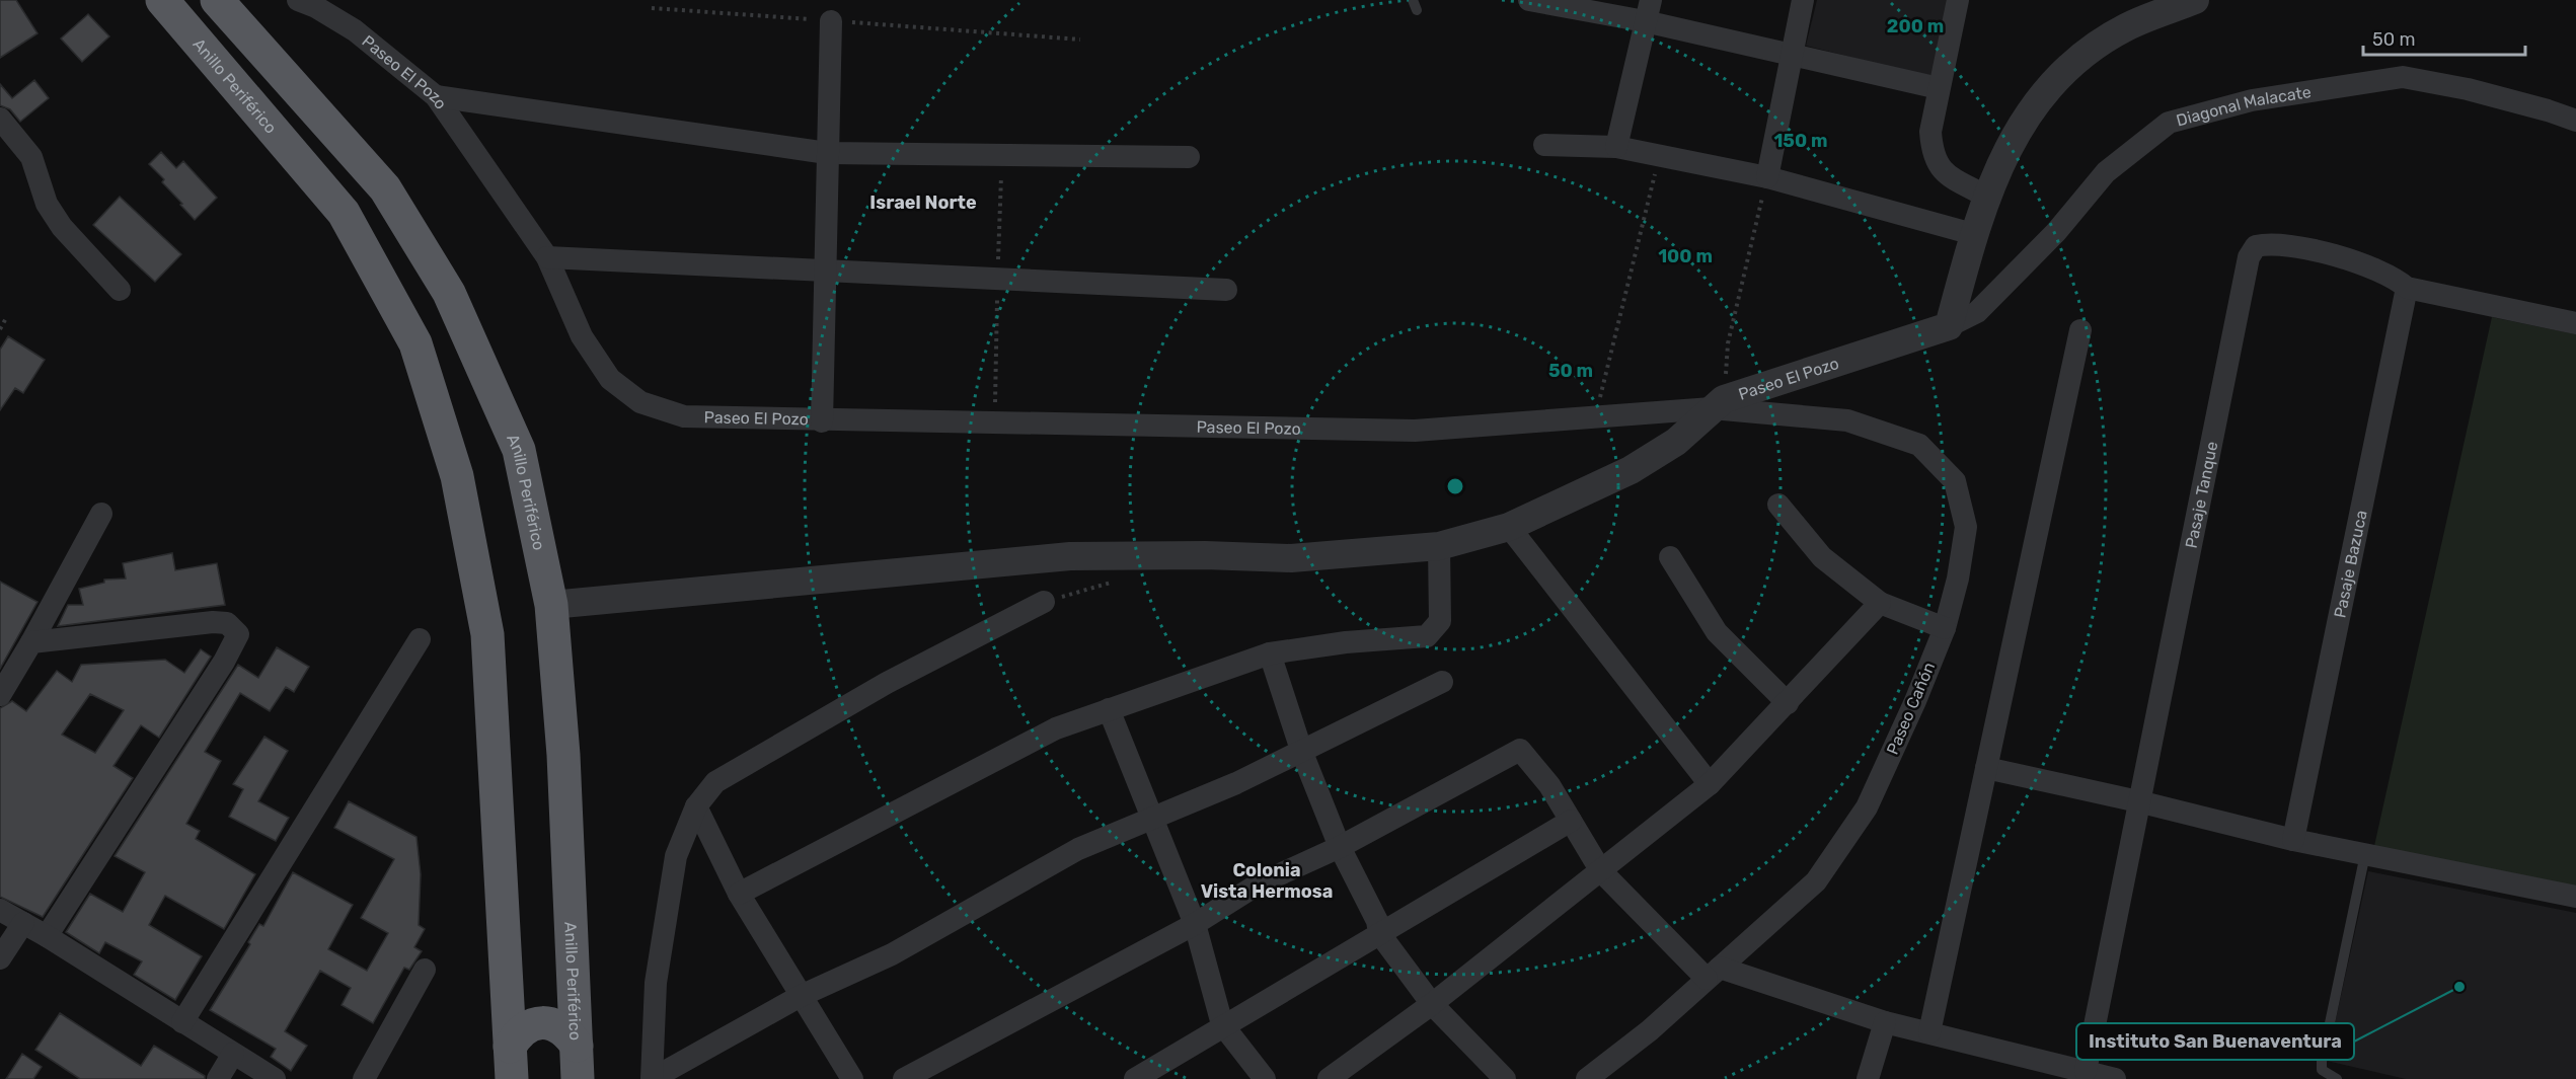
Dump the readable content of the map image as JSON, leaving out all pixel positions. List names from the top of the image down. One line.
{"streets":{"highway":["Anillo Periférico"],"street":["Paseo El Pozo","Diagonal Malacate","Pasaje Tanque","Pasaje Bazuca","Paseo Cañón"]},"crossings":[["Paseo El Pozo","Diagonal Malacate"],["Paseo El Pozo","Paseo Cañón"],["Pasaje Tanque","Pasaje Bazuca"]],"districts":["Israel Norte","Colonia Vista Hermosa"],"places":["Instituto San Buenaventura"],"scale_bar":"50 m","rings":["200 m","150 m","100 m","50 m"]}
